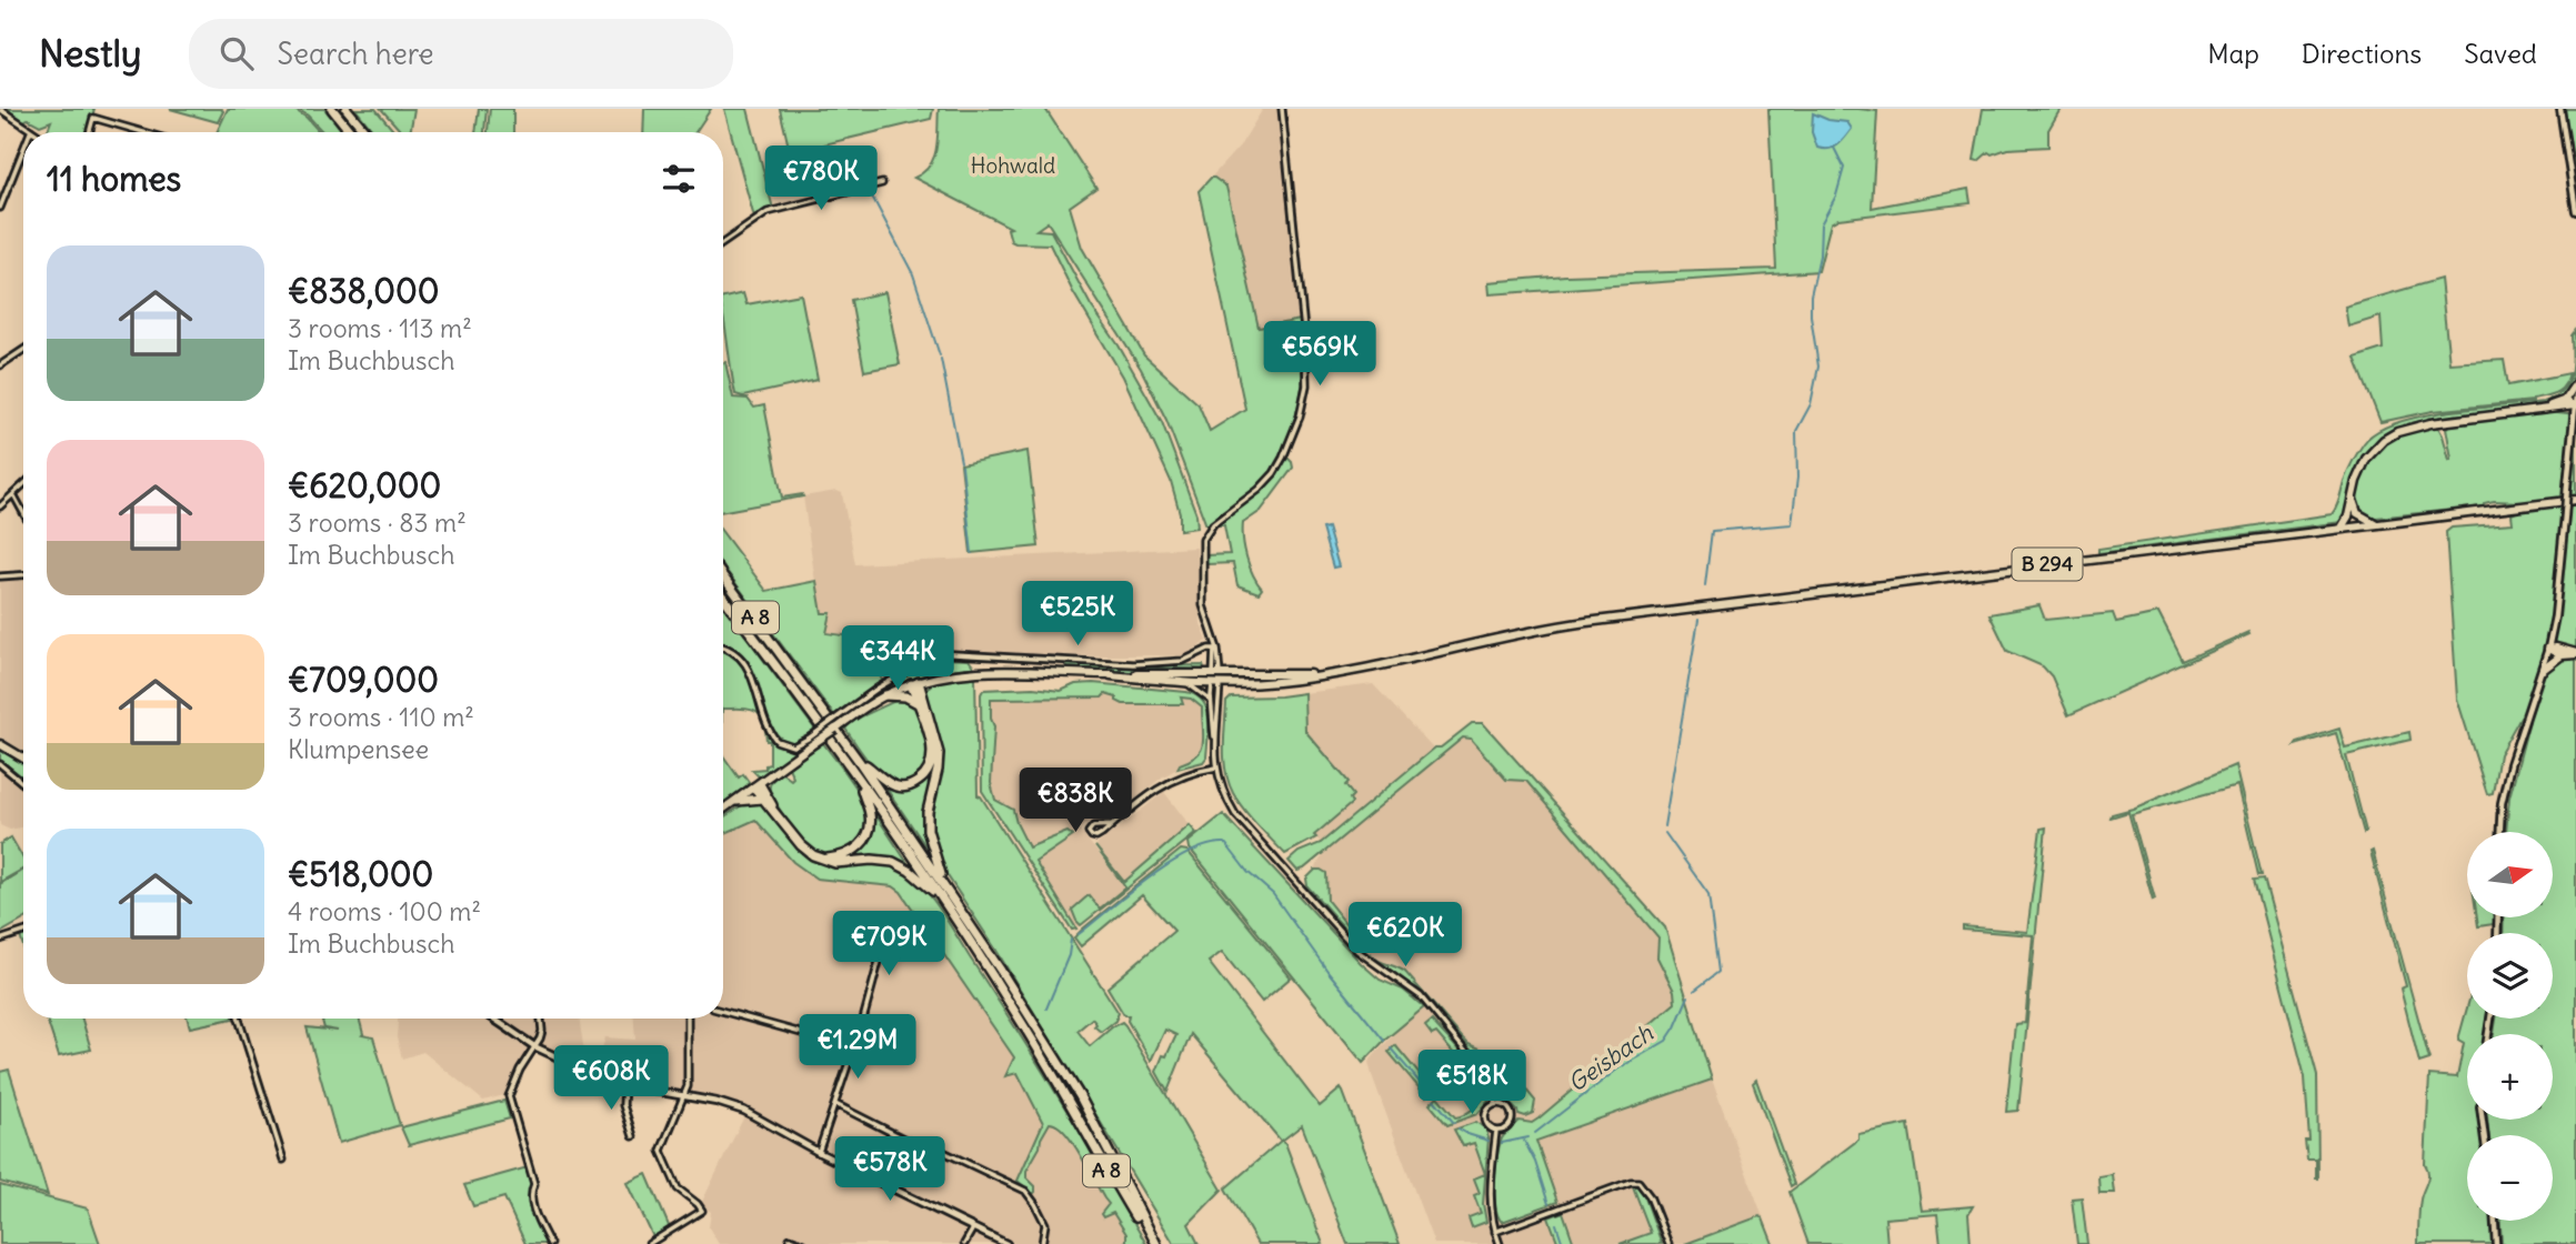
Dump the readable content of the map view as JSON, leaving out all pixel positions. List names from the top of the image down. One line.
{"streets":{"highway":["A 8"],"main road":["B 294"]},"water":["Geisbach"],"parks":["Hohwald"],"north":"right","page":{"header":"Nestly","search":"Search here","nav":["Map","Directions","Saved"],"heading":"11 homes","price":["€780K","€569K","€525K","€344K","€838K","€620K","€709K","€1.29M","€608K","€518K","€578K"],"list":[{"name":"€838,000","note":"3 rooms · 113 m² · Im Buchbusch"},{"name":"€620,000","note":"3 rooms · 83 m² · Im Buchbusch"},{"name":"€709,000","note":"3 rooms · 110 m² · Klumpensee"},{"name":"€518,000","note":"4 rooms · 100 m² · Im Buchbusch"}],"map_buttons":["+","−"]}}
